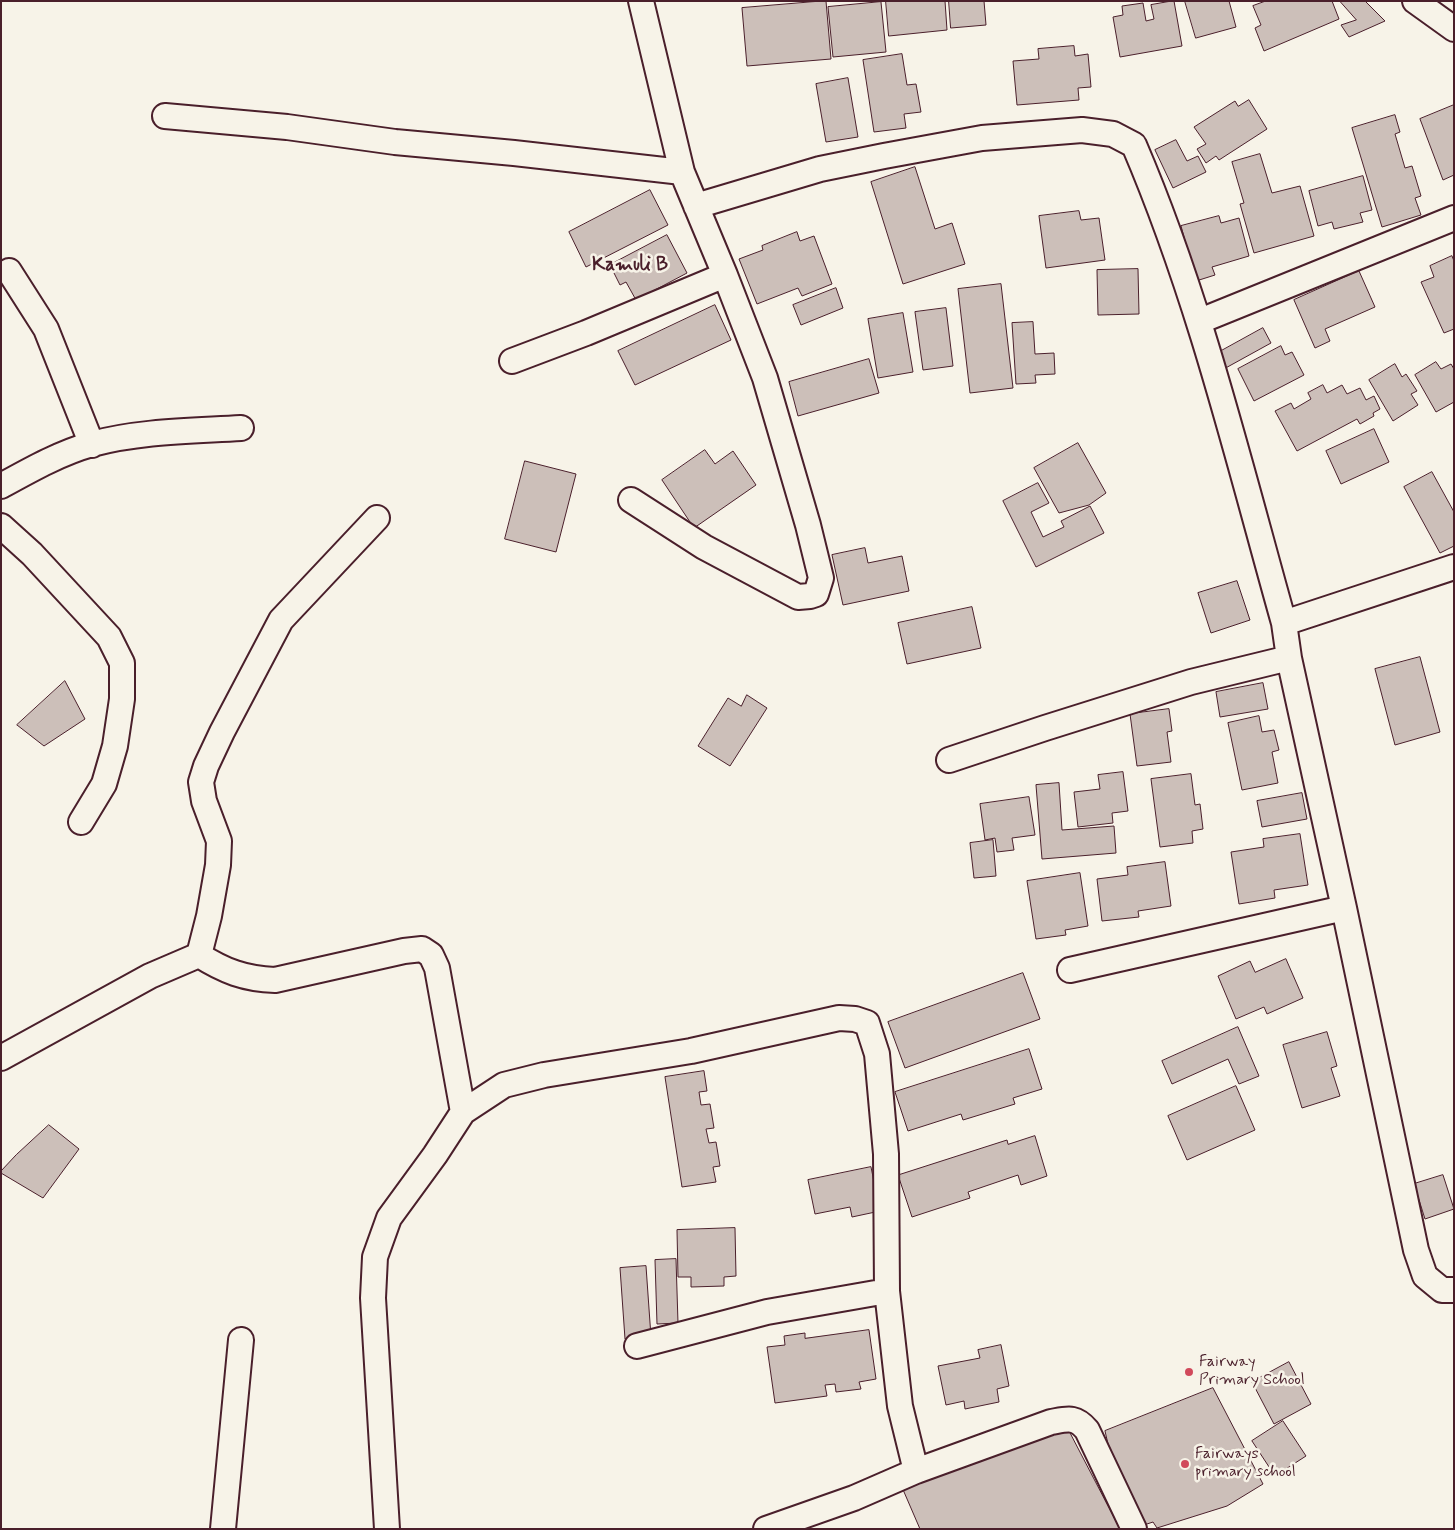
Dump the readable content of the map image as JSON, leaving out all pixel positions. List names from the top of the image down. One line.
{"districts":["Kamuli B"],"places":["Fairway Primary School","Fairways primary school"]}
